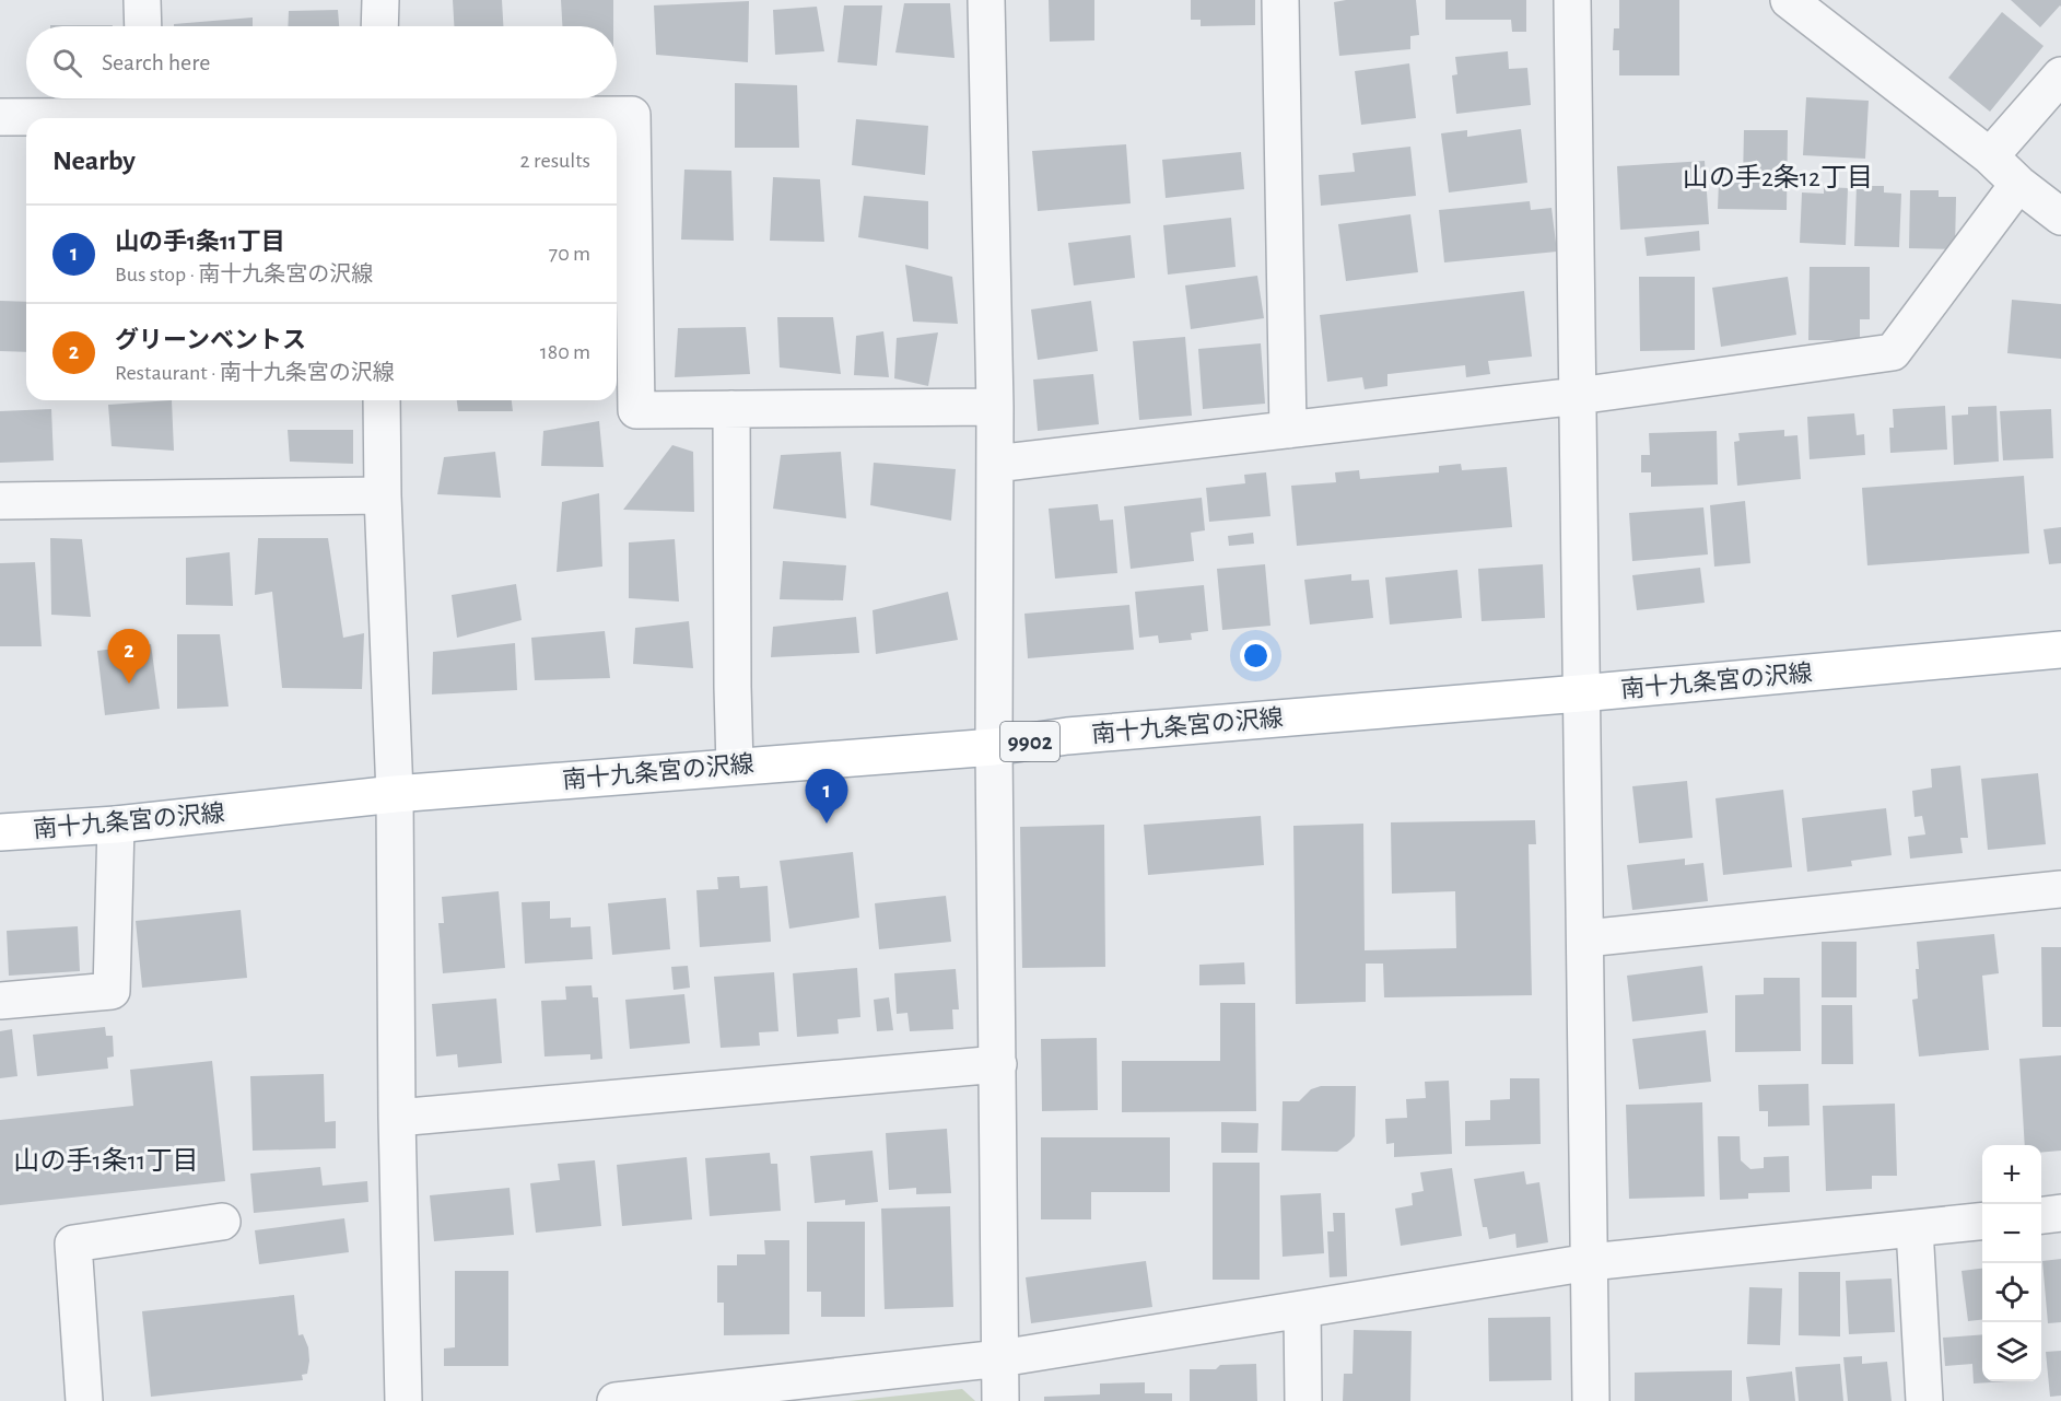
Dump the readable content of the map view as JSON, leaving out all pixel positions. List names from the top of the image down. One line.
{"streets":{"main road":["南十九条宮の沢線","9902"]},"districts":["山の手2条12丁目","山の手1条11丁目"],"page":{"search":"Search here","heading":["Nearby","2 results"],"list":[{"mark":"1","name":"山の手1条11丁目","note":"Bus stop · 南十九条宮の沢線","value":"70 m"},{"mark":"2","name":"グリーンベントス","note":"Restaurant · 南十九条宮の沢線","value":"180 m"}],"pins":["2","1"],"map_buttons":["+","−"]}}
